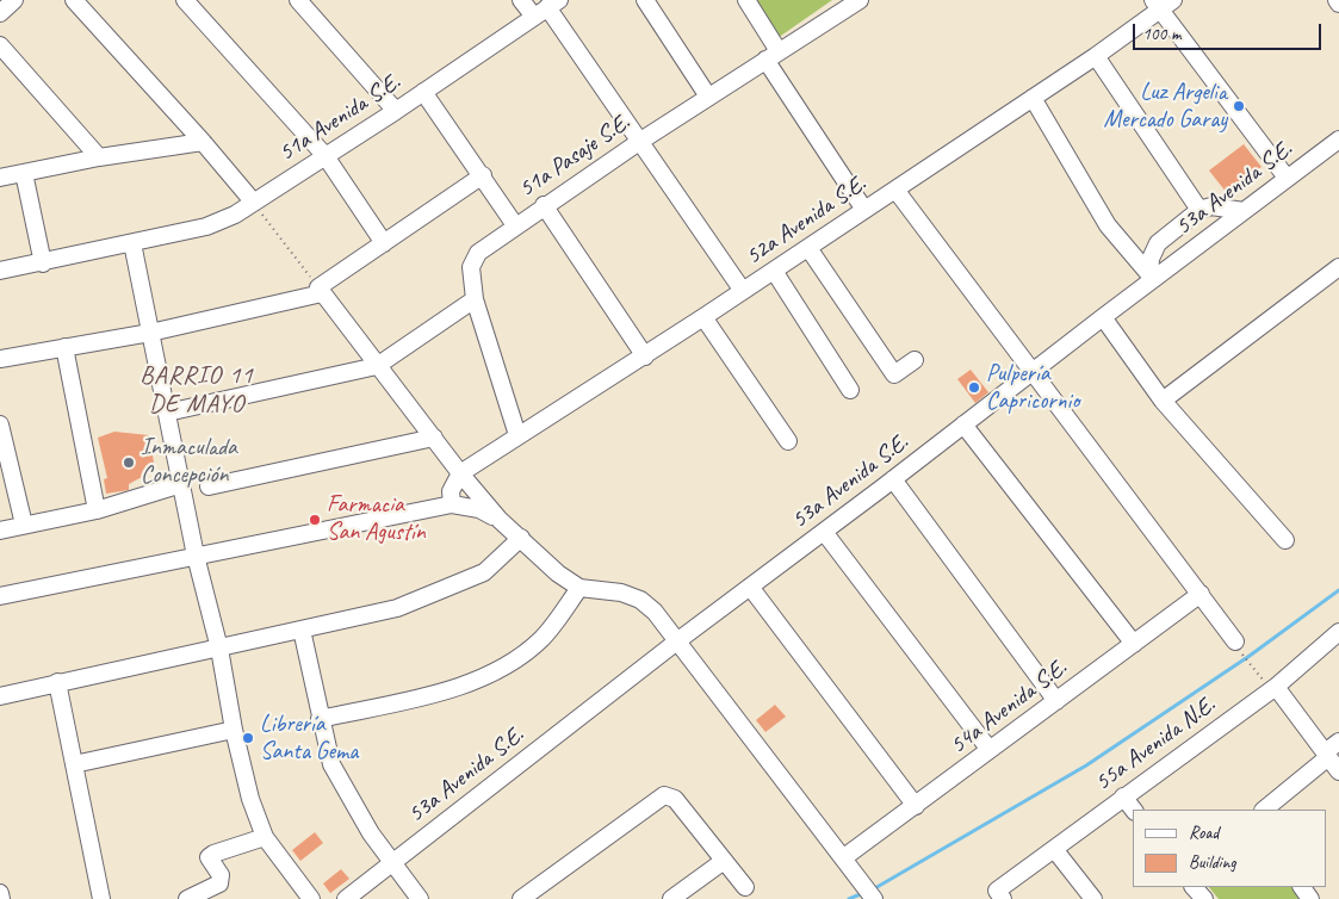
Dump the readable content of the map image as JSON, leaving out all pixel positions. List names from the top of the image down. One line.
{"streets":{"street":["51a Avenida S.E.","51a Pasaje S.E.","53a Avenida S.E.","52a Avenida S.E.","54a Avenida S.E.","55a Avenida N.E."]},"crossings":[["51a Pasaje S.E.","52a Avenida S.E."]],"districts":["BARRIO 11 DE MAYO"],"places":["Luz Argelia Mercado Garay","Pulpería Capricornio","Inmaculada Concepción","Farmacia San Agustín","Librería Santa Gema"],"legend":["Road","Building"],"scale_bar":"100 m"}
